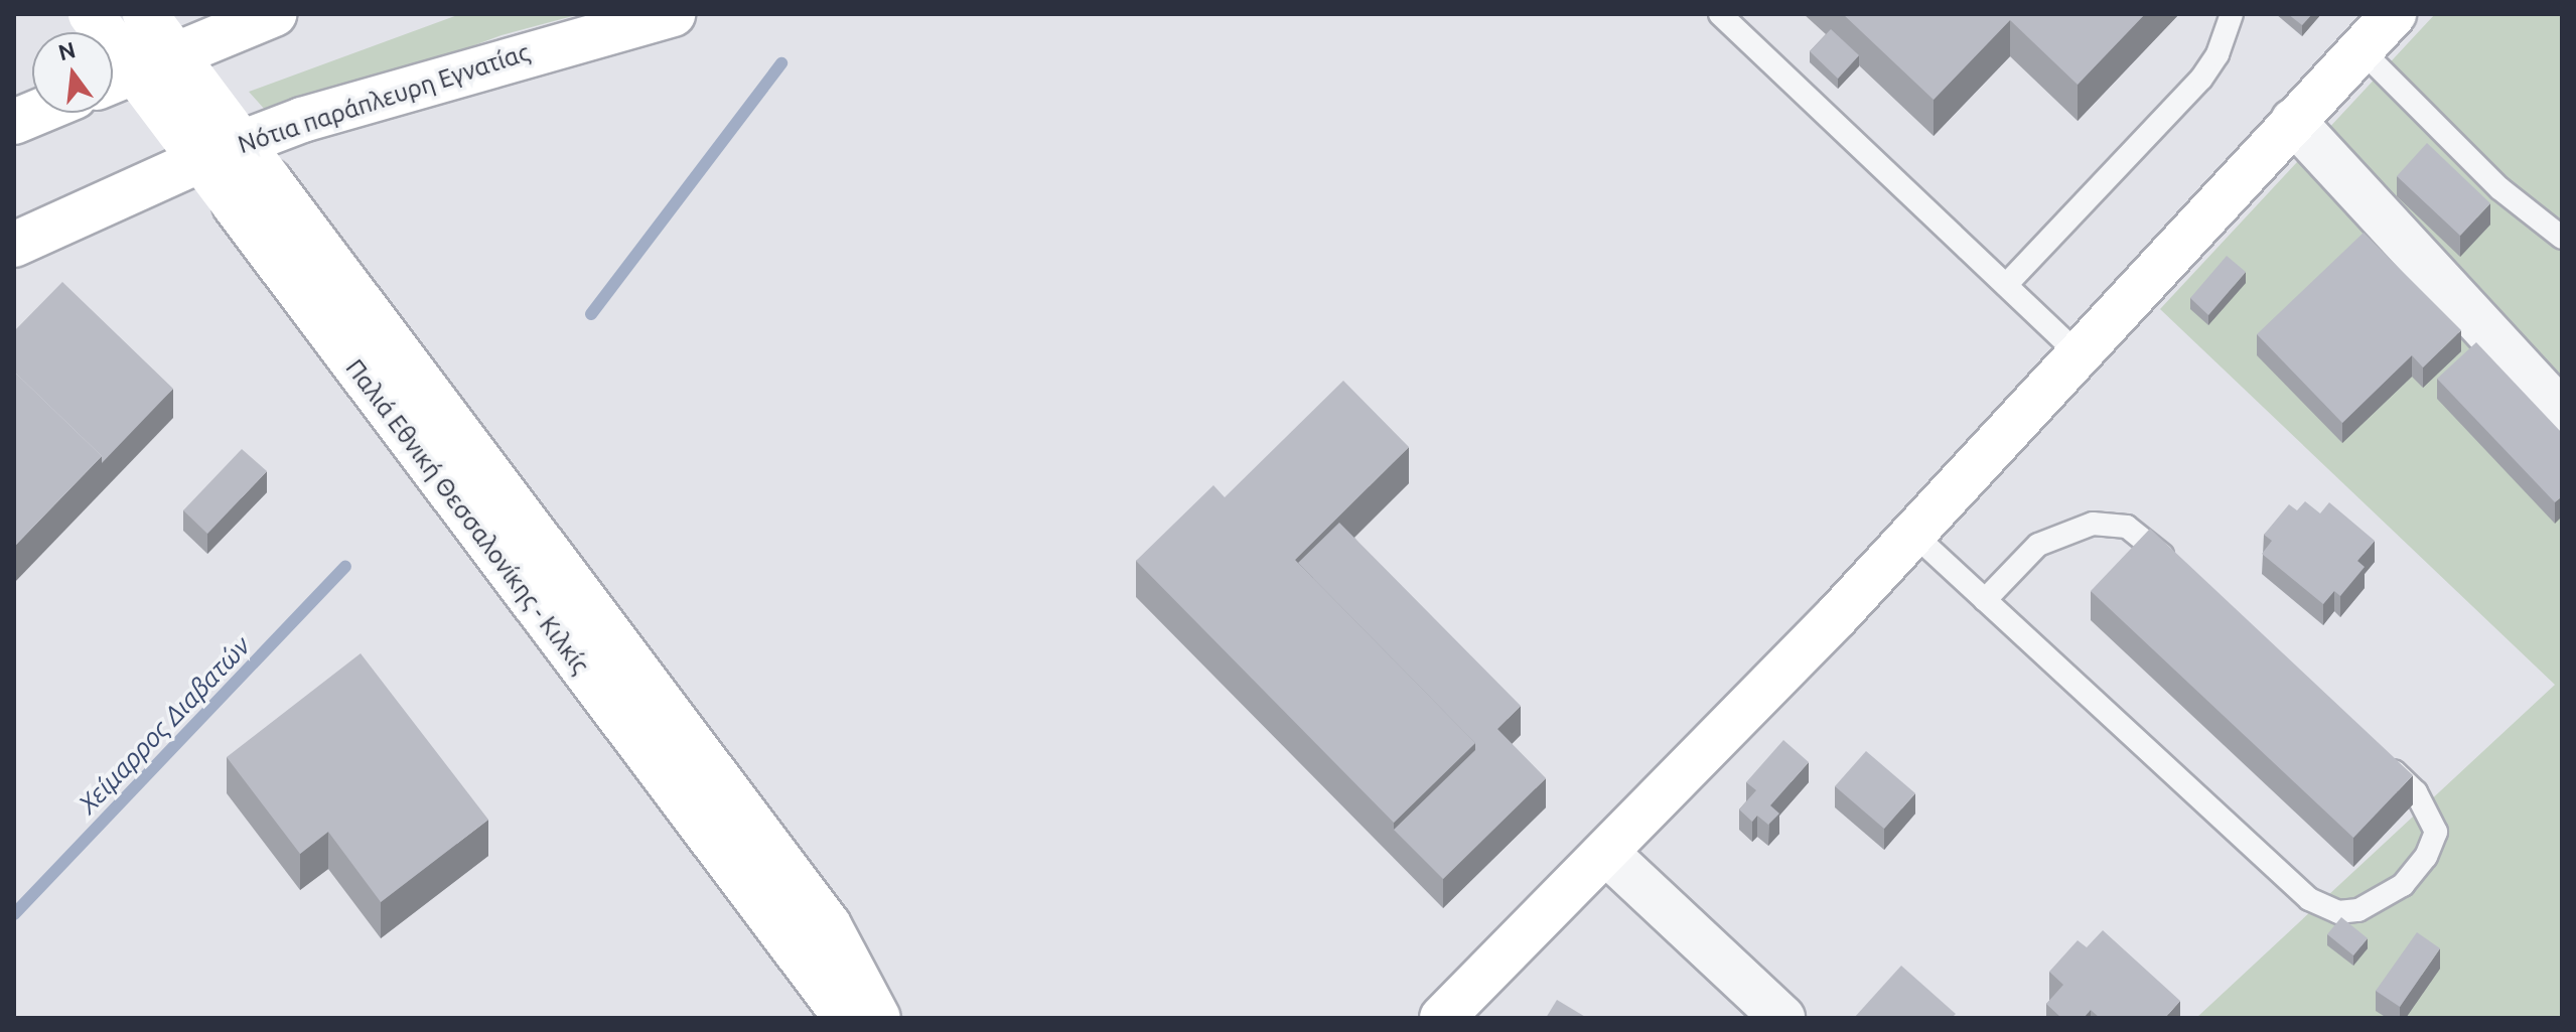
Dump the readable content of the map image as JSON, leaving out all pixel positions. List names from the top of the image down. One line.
{"streets":{"main road":["Νότια παράπλευρη Εγνατίας","Παλιά Εθνική Θεσσαλονίκης - Κιλκίς"]},"water":["Χείμαρρος Διαβατών"],"north":"top"}
